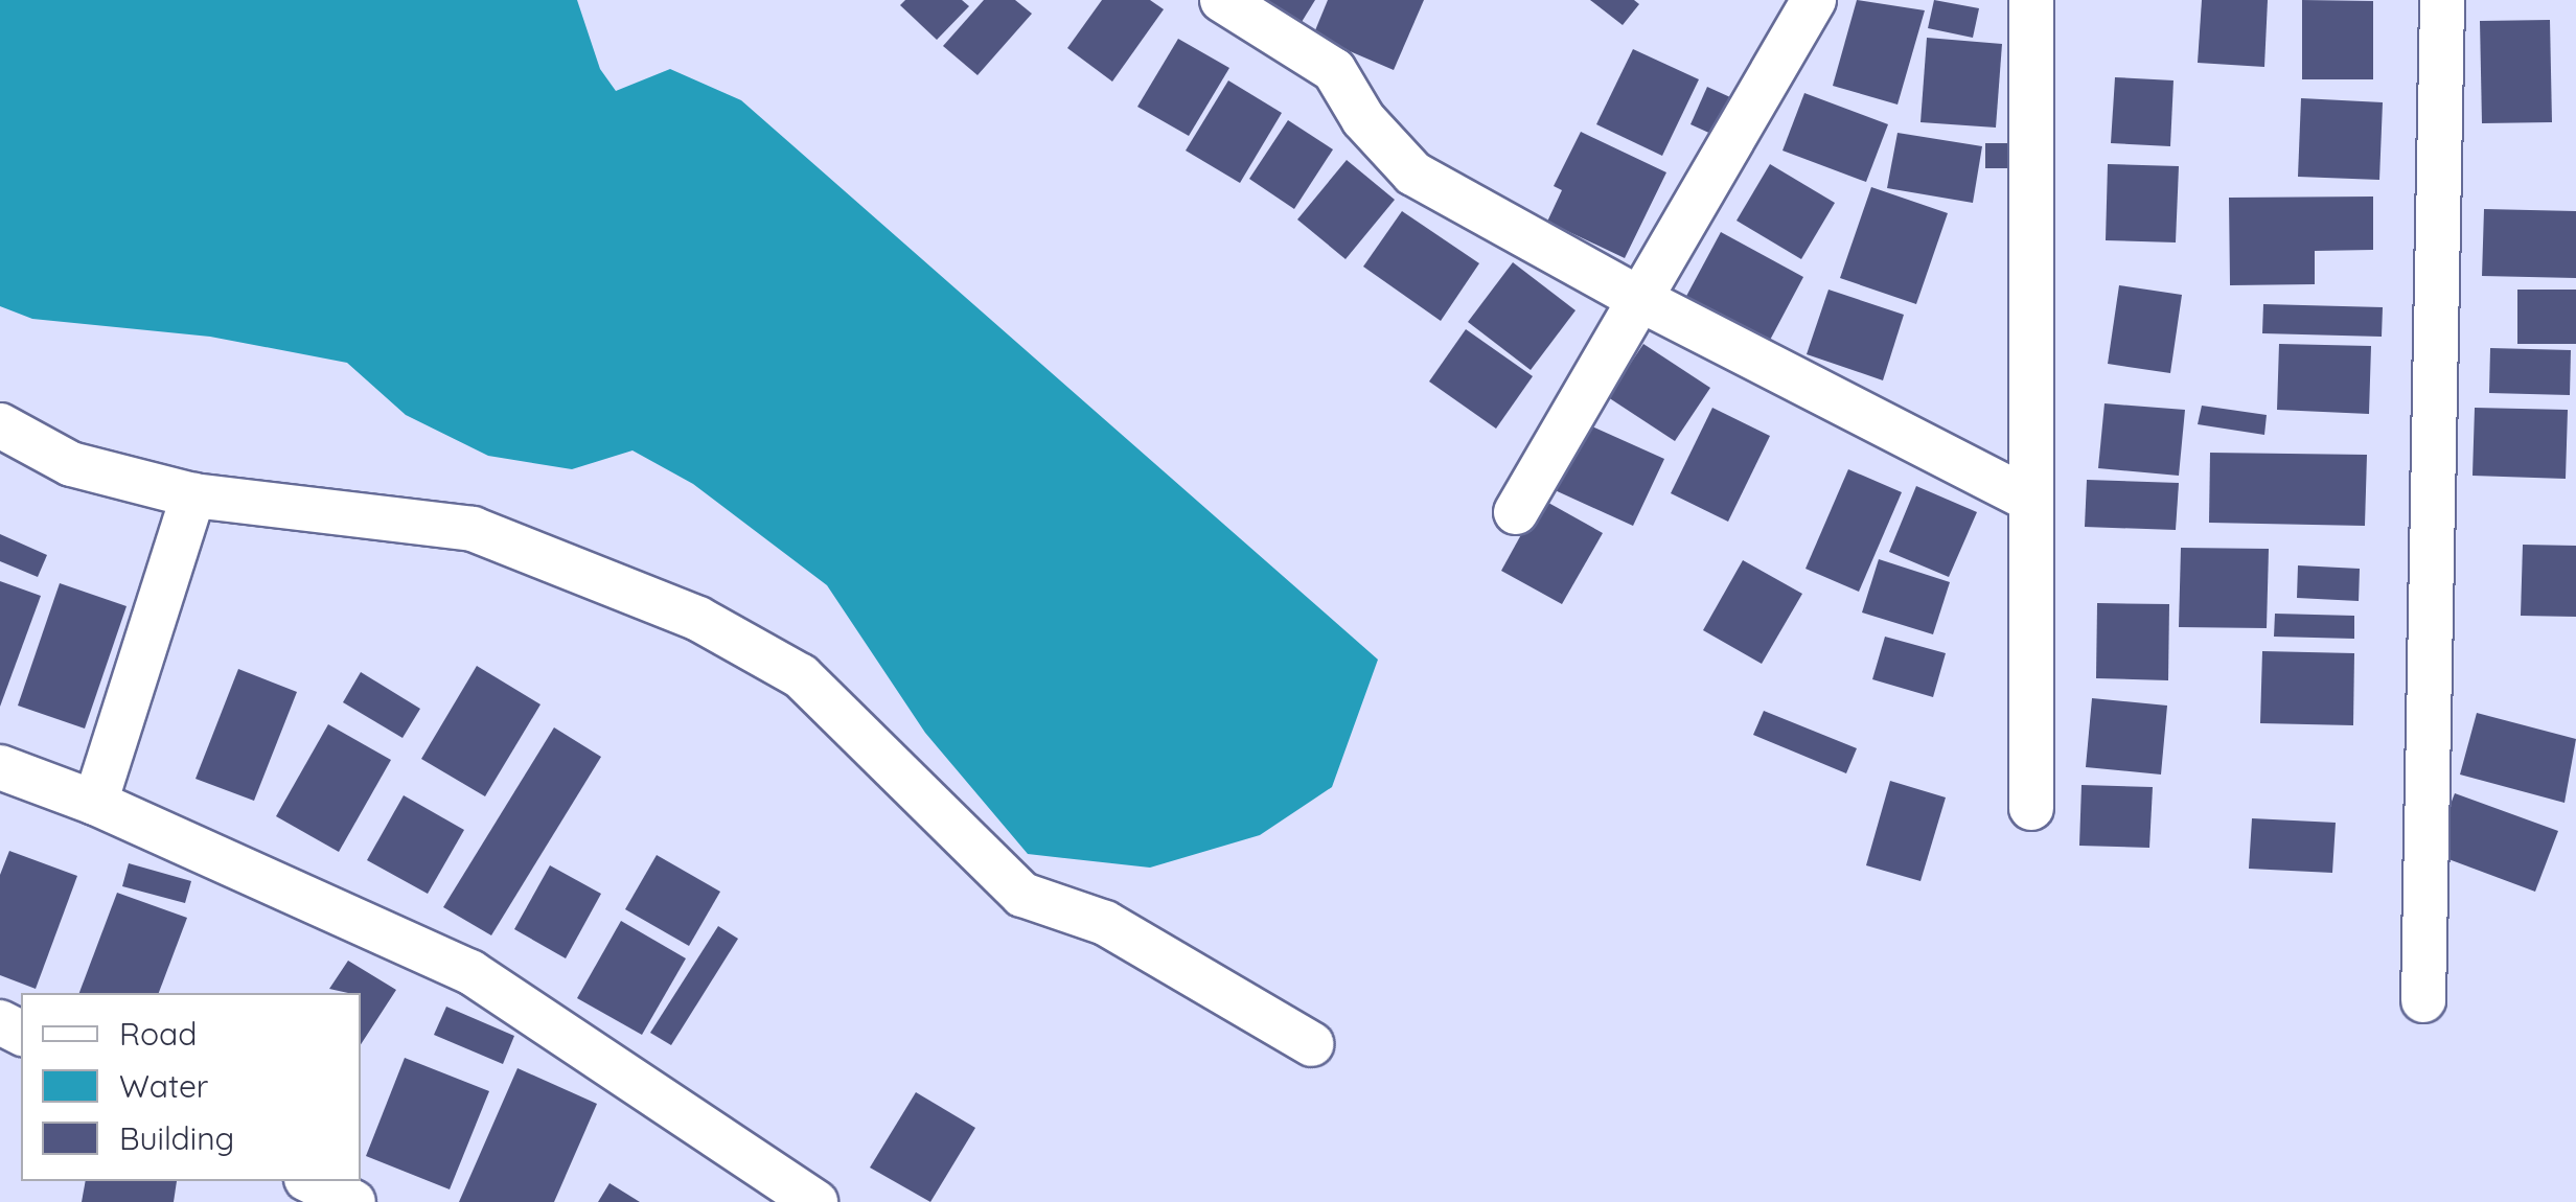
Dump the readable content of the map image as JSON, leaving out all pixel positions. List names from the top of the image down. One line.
{"legend":["Road","Water","Building"]}
